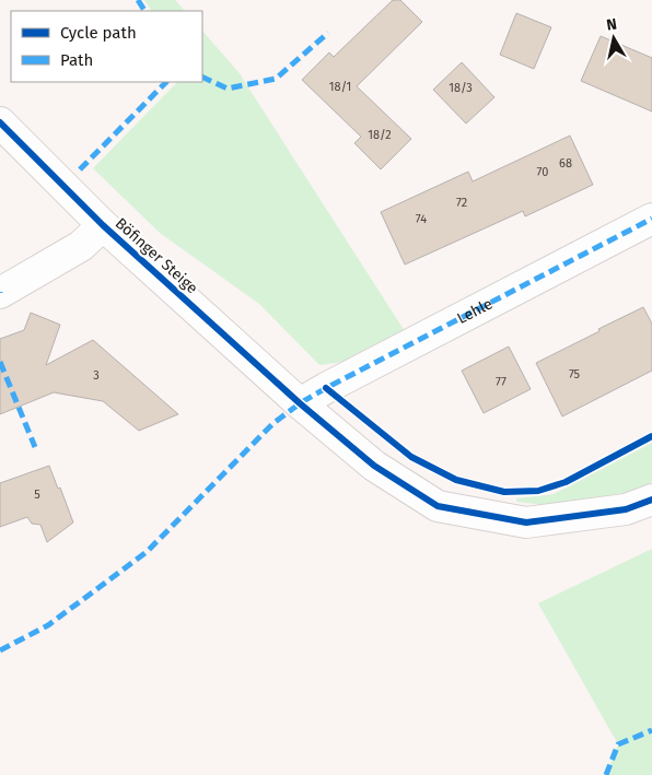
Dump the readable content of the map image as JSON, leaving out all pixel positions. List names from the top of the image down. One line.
{"streets":{"street":["Böfinger Steige","Lehle"]},"crossings":[["Böfinger Steige","Lehle"]],"house_numbers":["18/1","18/3","18/2","68","70","72","74","75","3","77","5"],"legend":["Cycle path","Path"],"north":"top"}
